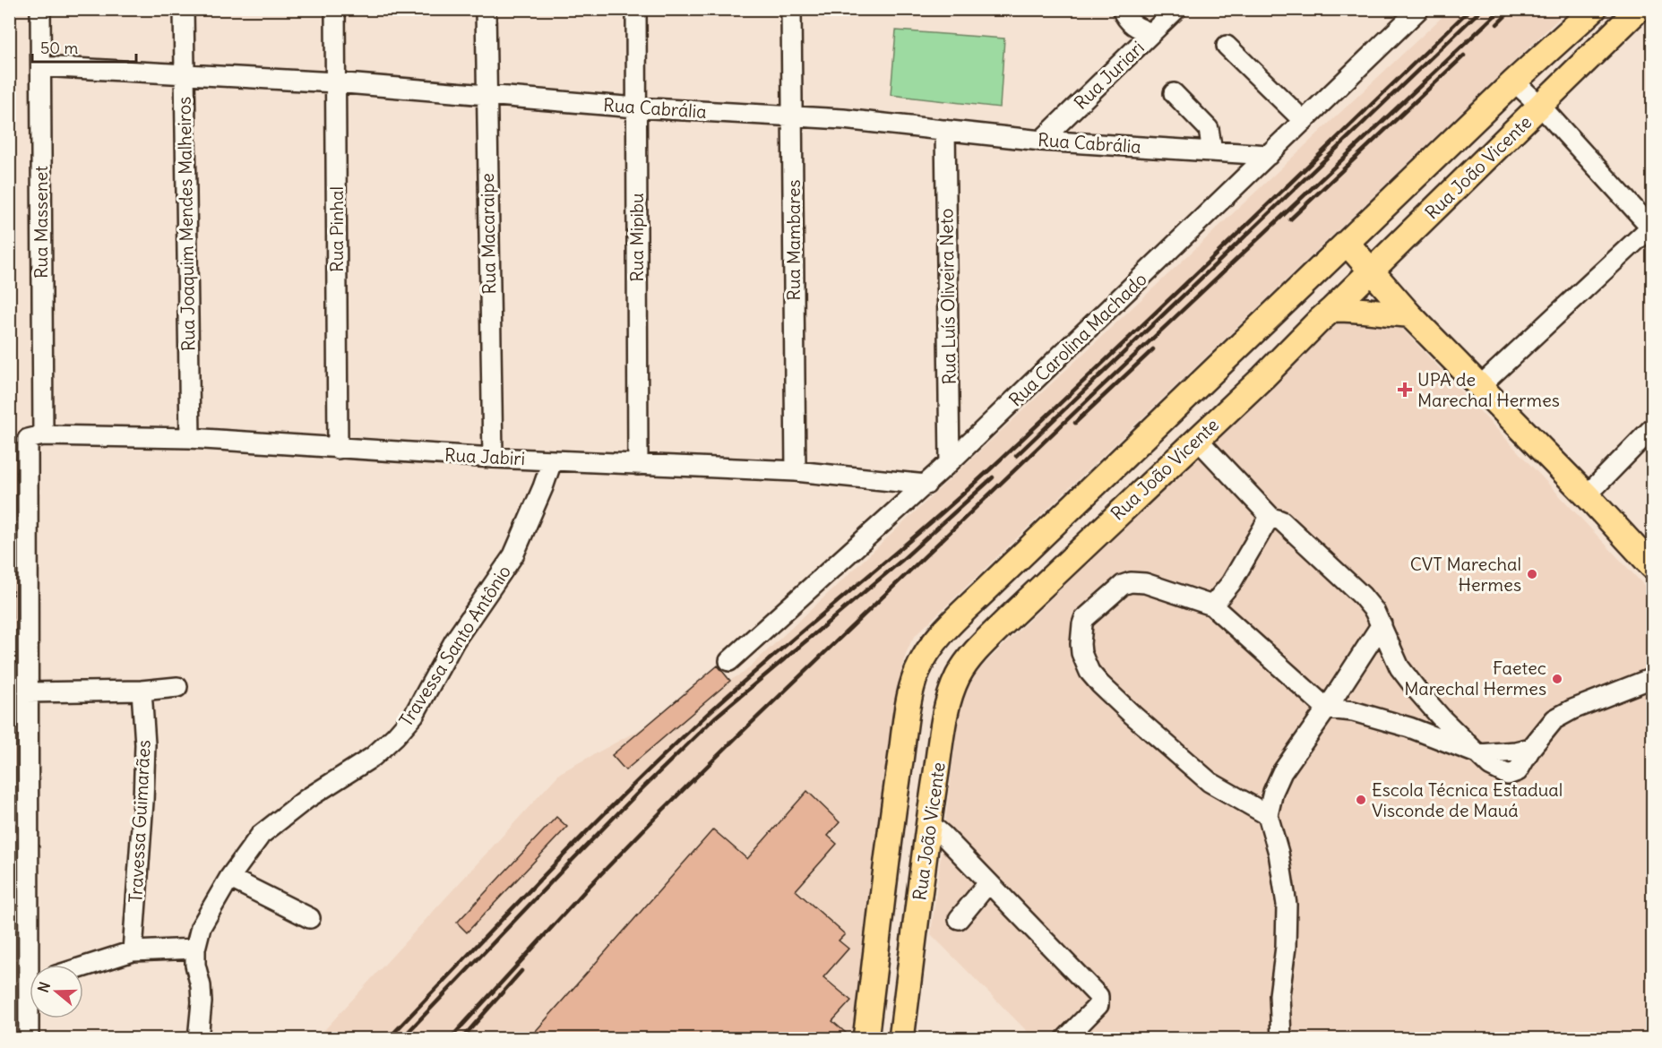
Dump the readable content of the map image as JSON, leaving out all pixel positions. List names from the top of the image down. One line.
{"streets":{"main road":["Rua João Vicente"],"street":["Rua Juriari","Rua Cabrália","Rua Massenet","Rua Joaquim Mendes Malheiros","Rua Pinhal","Rua Macaraipe","Rua Mipibu","Rua Mambares","Rua Luís Oliveira Neto","Rua Carolina Machado","Rua Jabiri","Travessa Santo Antônio","Travessa Guimarães"]},"crossings":[["Rua Juriari","Rua Cabrália"],["Rua Cabrália","Rua Massenet"],["Rua Cabrália","Rua Joaquim Mendes Malheiros"],["Rua Cabrália","Rua Pinhal"],["Rua Cabrália","Rua Macaraipe"],["Rua Cabrália","Rua Mipibu"],["Rua Cabrália","Rua Mambares"],["Rua Cabrália","Rua Luís Oliveira Neto"],["Rua Cabrália","Rua Carolina Machado"],["Rua Massenet","Rua Jabiri"],["Rua Joaquim Mendes Malheiros","Rua Jabiri"],["Rua Pinhal","Rua Jabiri"],["Rua Macaraipe","Rua Jabiri"],["Rua Mipibu","Rua Jabiri"],["Rua Mambares","Rua Jabiri"],["Rua Luís Oliveira Neto","Rua Carolina Machado"],["Rua Carolina Machado","Rua Jabiri"],["Rua Jabiri","Travessa Santo Antônio"]],"places":{"health":["UPA de Marechal Hermes"],"other":["CVT Marechal Hermes","Faetec Marechal Hermes","Escola Técnica Estadual Visconde de Mauá"]},"scale_bar":"50 m","north":"left"}
